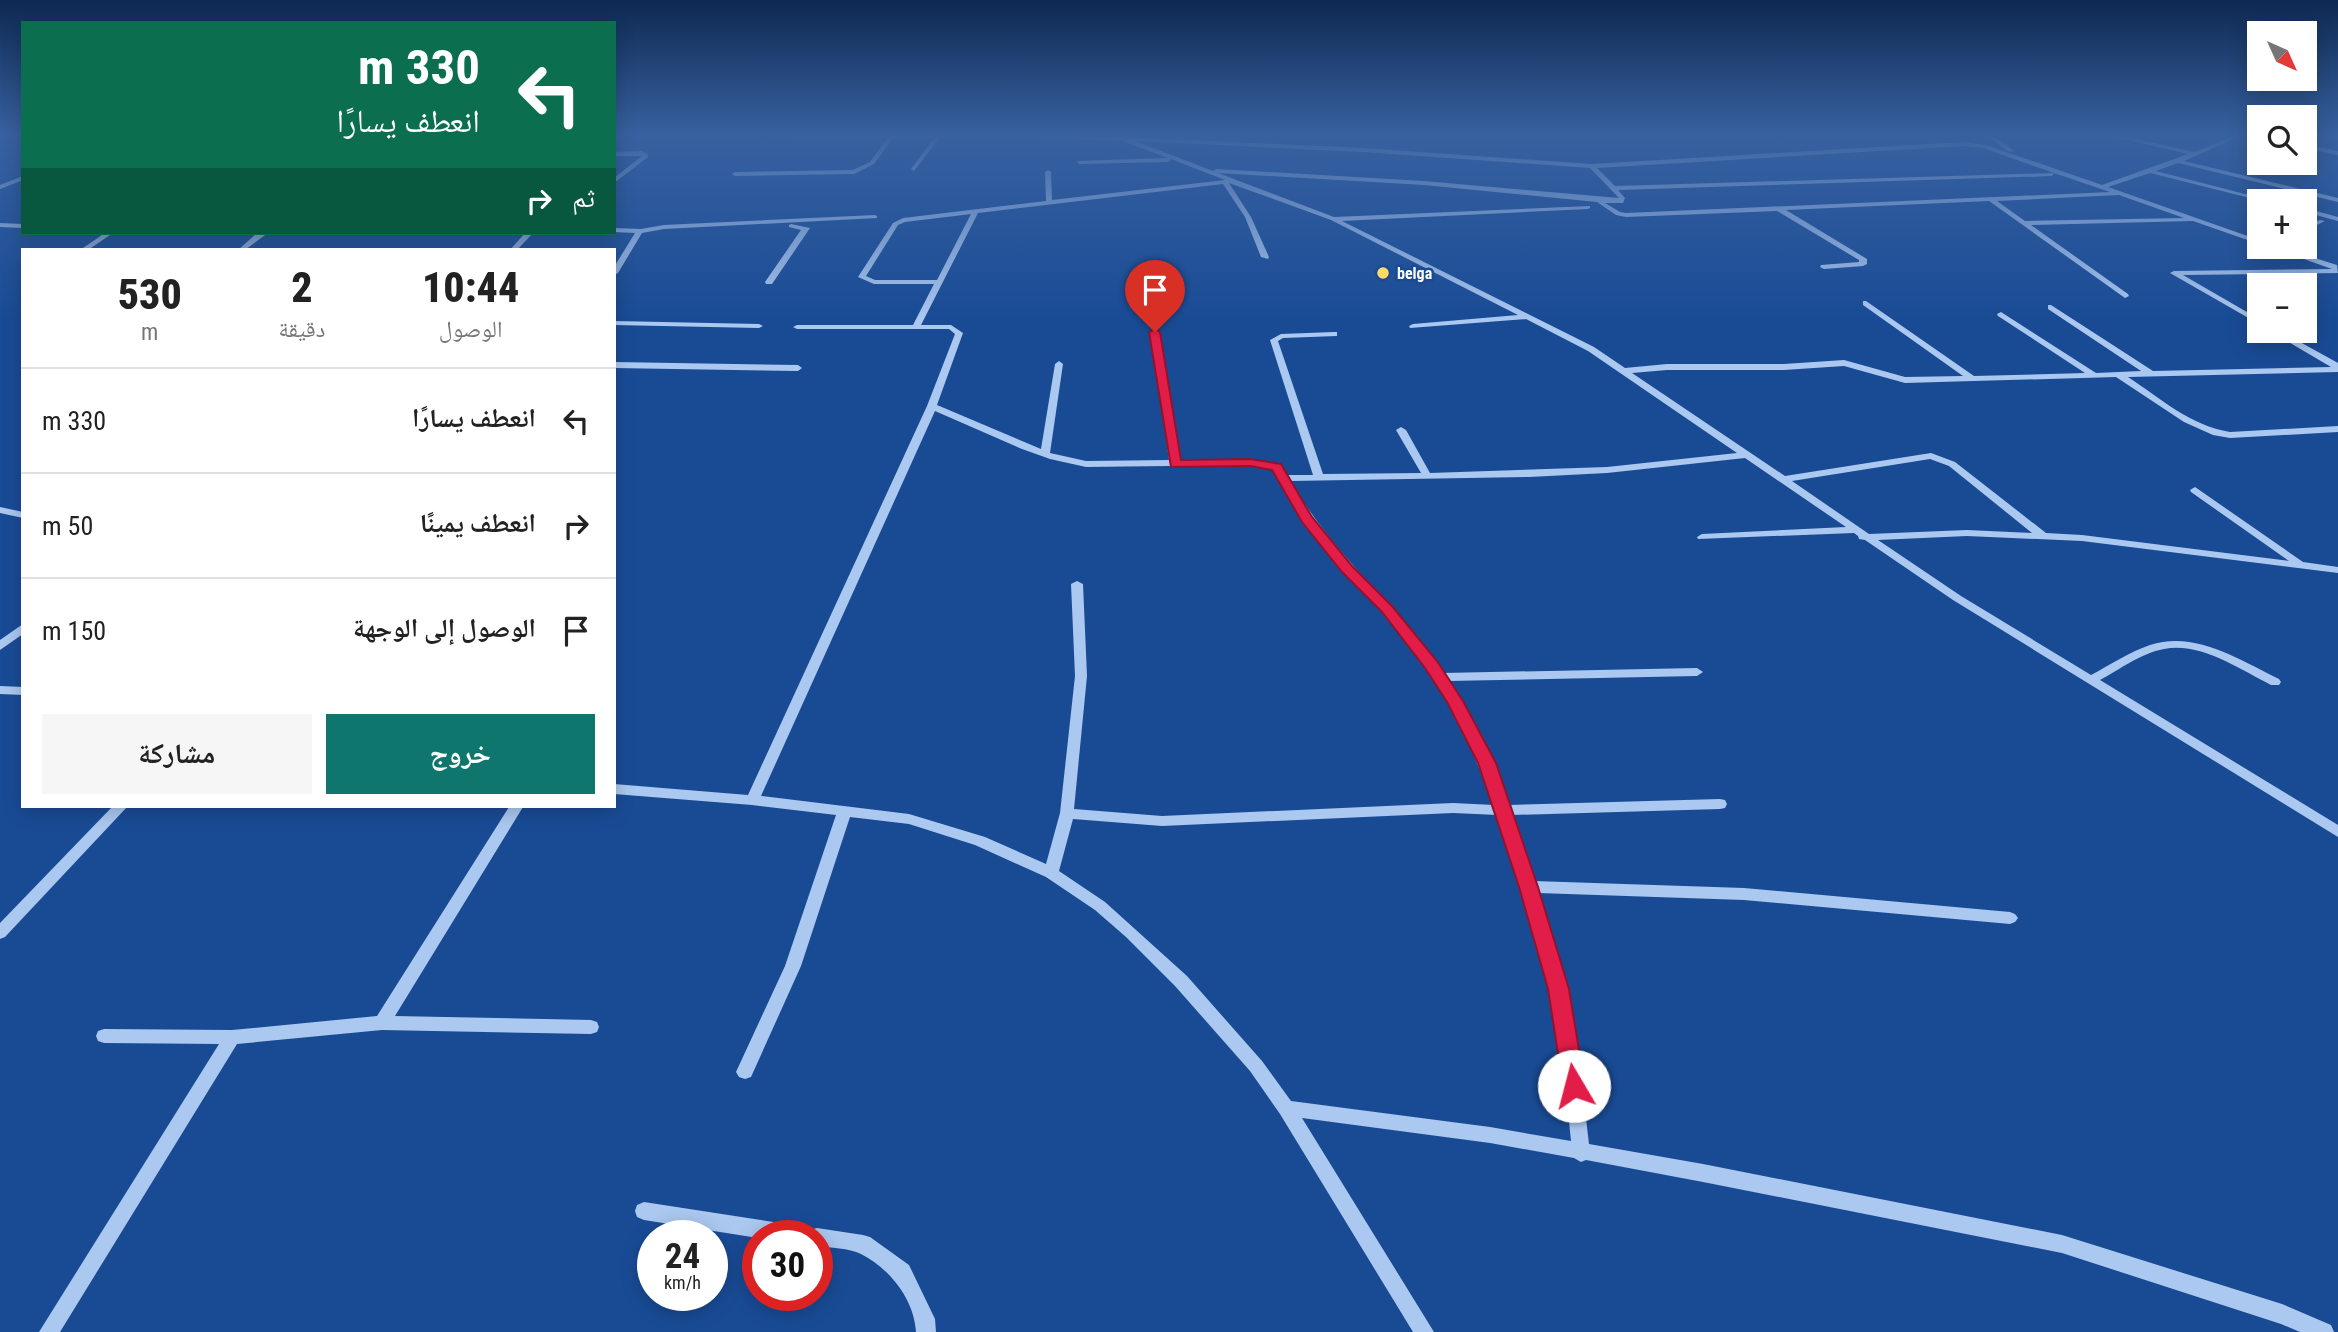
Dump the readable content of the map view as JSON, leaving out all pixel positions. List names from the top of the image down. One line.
{"places":["belga"],"north":"bottom right","page":{"map_buttons":["+","−"],"turn":["330 m","انعطف يسارًا"],"then":"ثم","eta":["10:44","الوصول","2","دقيقة","530","m"],"list":[{"name":"انعطف يسارًا","value":"330 m"},{"name":"انعطف يمينًا","value":"50 m"},{"name":"الوصول إلى الوجهة","value":"150 m"}],"buttons":["خروج","مشاركة"],"speed":"24 km/h","limit":"30"}}
